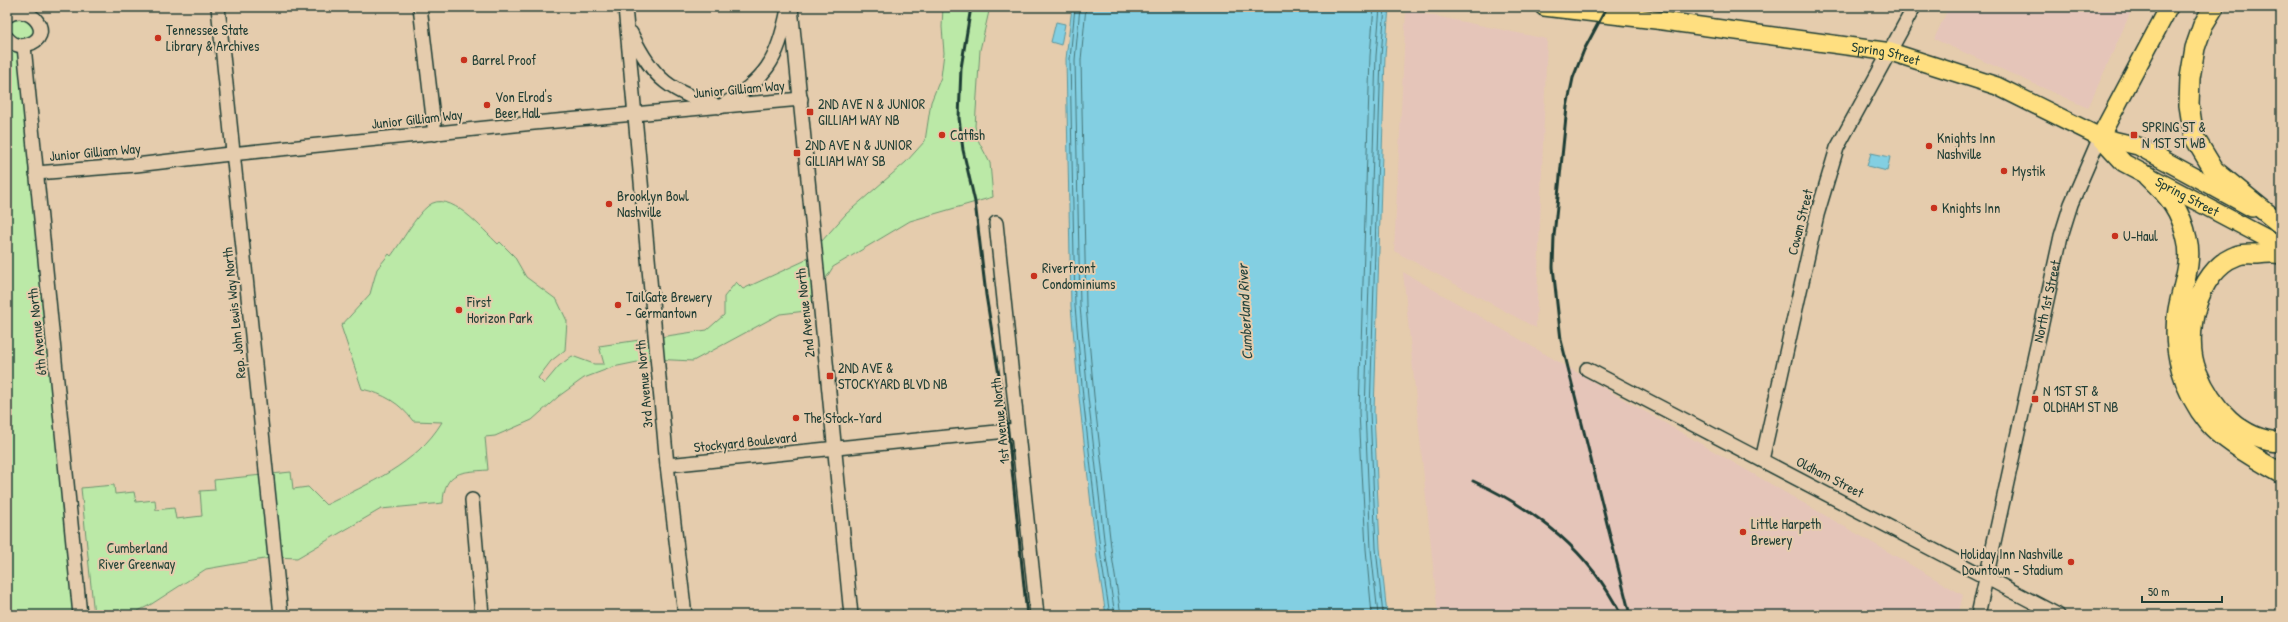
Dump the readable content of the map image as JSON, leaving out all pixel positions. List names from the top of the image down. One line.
{"streets":{"main road":["Spring Street","North 1st Street"],"street":["Junior Gilliam Way","Cowan Street","Rep. John Lewis Way North","2nd Avenue North","6th Avenue North","3rd Avenue North","1st Avenue North","Stockyard Boulevard","Oldham Street"]},"crossings":[["Spring Street","Cowan Street"],["Spring Street","North 1st Street"],["Junior Gilliam Way","Rep. John Lewis Way North"],["Junior Gilliam Way","2nd Avenue North"],["Junior Gilliam Way","6th Avenue North"],["Junior Gilliam Way","3rd Avenue North"],["Cowan Street","Oldham Street"],["North 1st Street","Oldham Street"],["2nd Avenue North","Stockyard Boulevard"],["3rd Avenue North","Stockyard Boulevard"],["1st Avenue North","Stockyard Boulevard"]],"water":["Cumberland River"],"parks":["Cumberland River Greenway"],"places":{"other":["Tennessee State Library & Archives","Barrel Proof","Von Elrod's Beer Hall","Catfish","Knights Inn Nashville","Mystik","Brooklyn Bowl Nashville","Knights Inn","U-Haul","Riverfront Condominiums","TailGate Brewery - Germantown","First Horizon Park","The Stock-Yard","Little Harpeth Brewery","Holiday Inn Nashville Downtown - Stadium"],"transit":["2ND AVE N & JUNIOR GILLIAM WAY NB","SPRING ST & N 1ST ST WB","2ND AVE N & JUNIOR GILLIAM WAY SB","2ND AVE & STOCKYARD BLVD NB","N 1ST ST & OLDHAM ST NB"]},"scale_bar":"50 m"}
